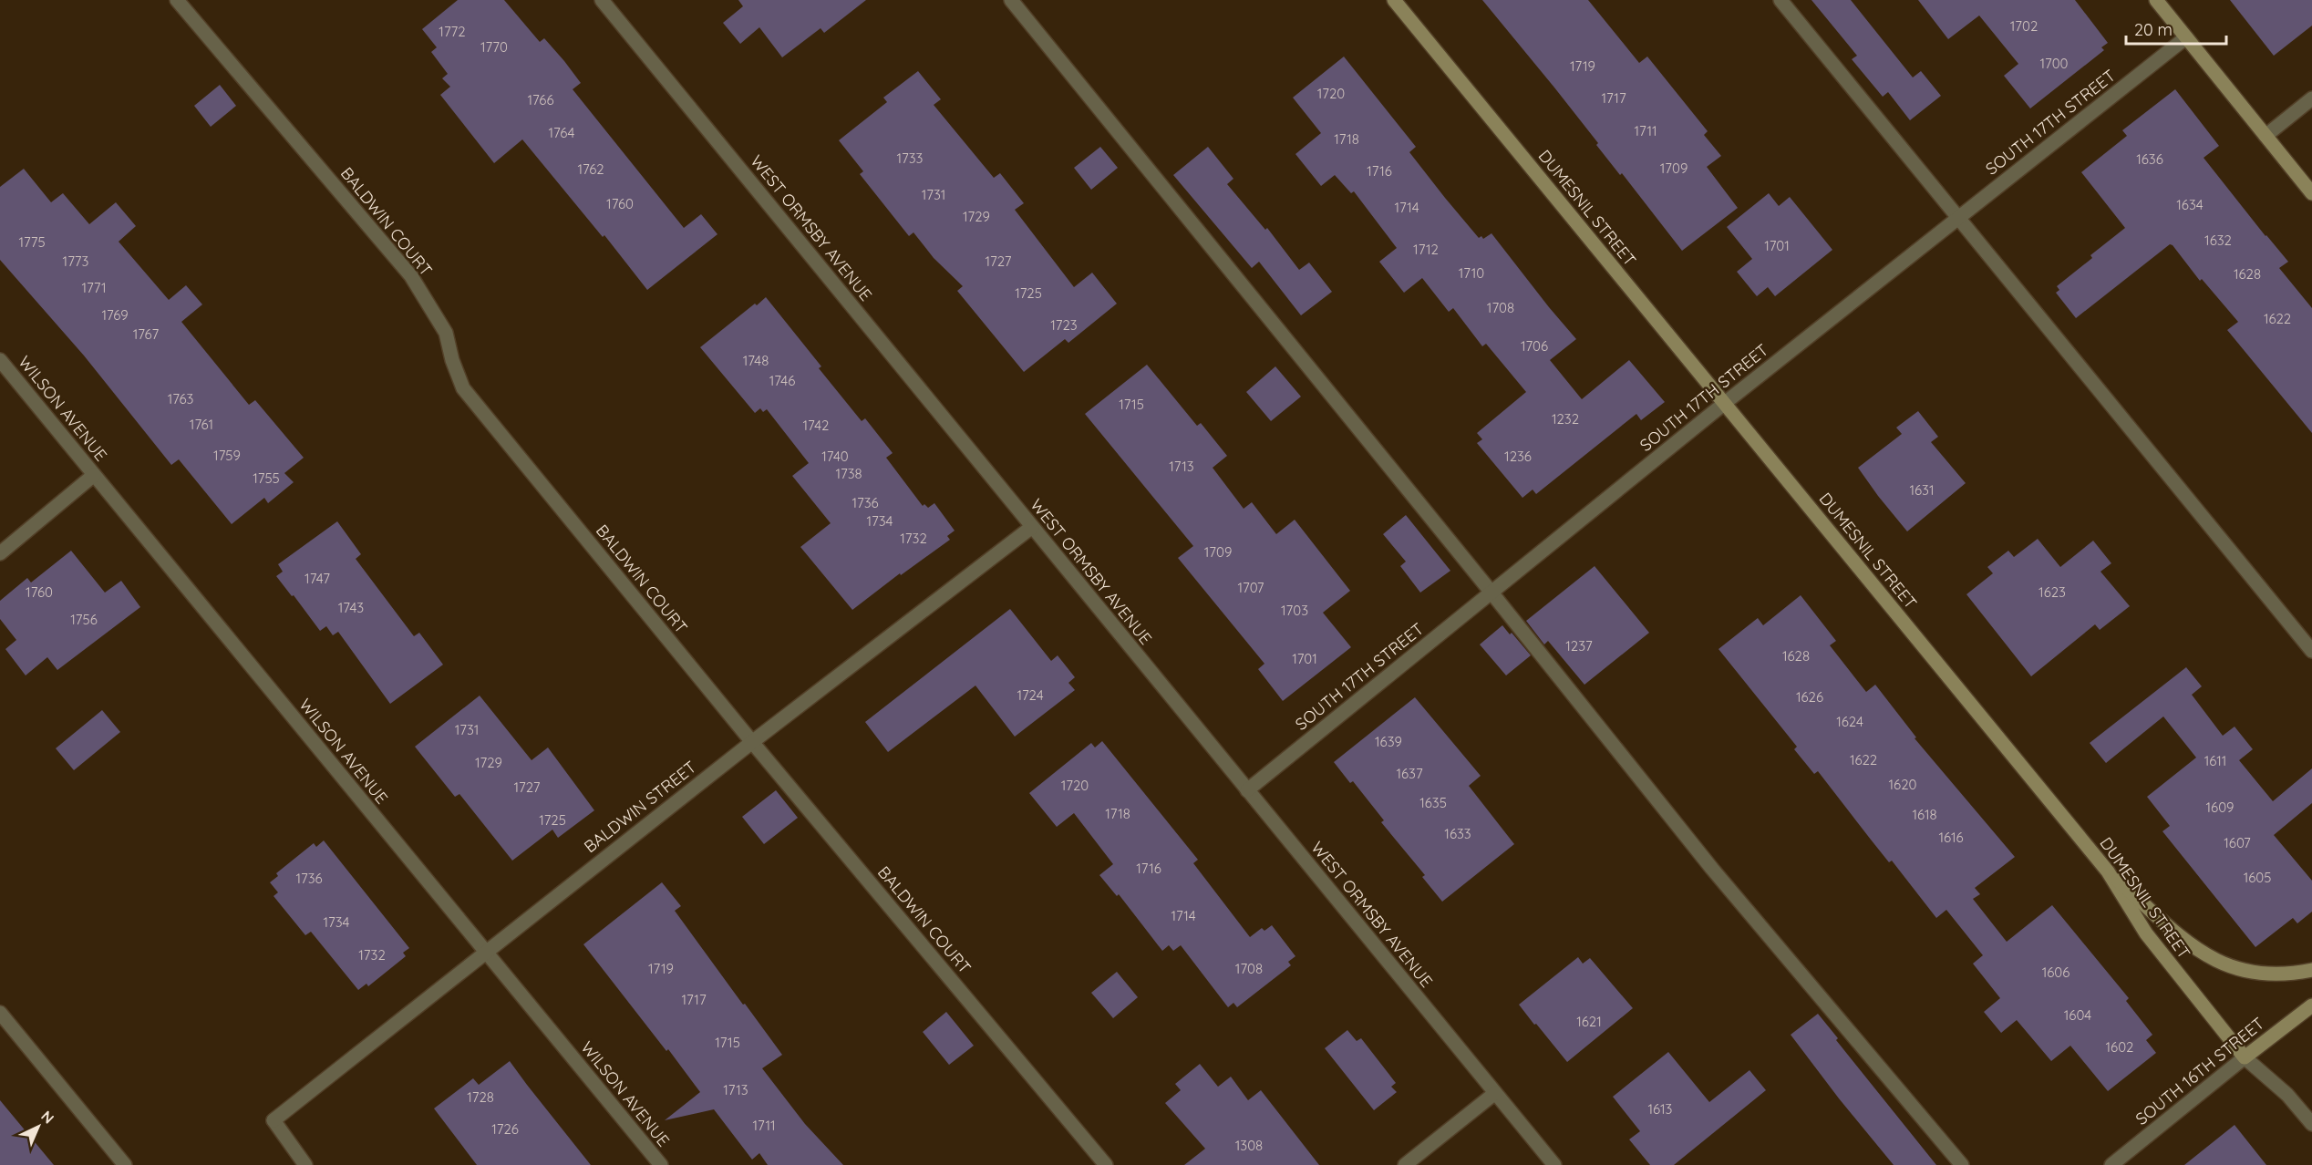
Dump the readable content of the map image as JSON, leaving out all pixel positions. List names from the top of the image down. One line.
{"streets":{"main road":["DUMESNIL STREET","SOUTH 16TH STREET"],"street":["SOUTH 17TH STREET","BALDWIN COURT","WEST ORMSBY AVENUE","WILSON AVENUE","BALDWIN STREET"]},"crossings":[["SOUTH 17TH STREET","DUMESNIL STREET"],["SOUTH 17TH STREET","WEST ORMSBY AVENUE"],["DUMESNIL STREET","SOUTH 16TH STREET"],["BALDWIN COURT","BALDWIN STREET"],["WEST ORMSBY AVENUE","BALDWIN STREET"],["WILSON AVENUE","BALDWIN STREET"]],"house_numbers":["1702","1772","1770","1700","1719","1720","1717","1766","1711","1764","1718","1733","1636","1709","1762","1716","1731","1760","1634","1714","1729","1632","1775","1701","1712","1773","1727","1710","1628","1771","1725","1708","1769","1622","1723","1767","1706","1748","1746","1763","1715","1232","1761","1742","1759","1740","1236","1713","1738","1755","1631","1736","1734","1732","1709","1747","1707","1760","1623","1743","1703","1756","1237","1628","1701","1724","1626","1624","1731","1639","1622","1611","1729","1637","1620","1720","1727","1635","1609","1718","1618","1725","1633","1616","1607","1716","1605","1736","1714","1734","1732","1719","1708","1606","1717","1604","1621","1715","1602","1713","1728","1613","1711","1726","1308"],"scale_bar":"20 m","north":"top right"}
